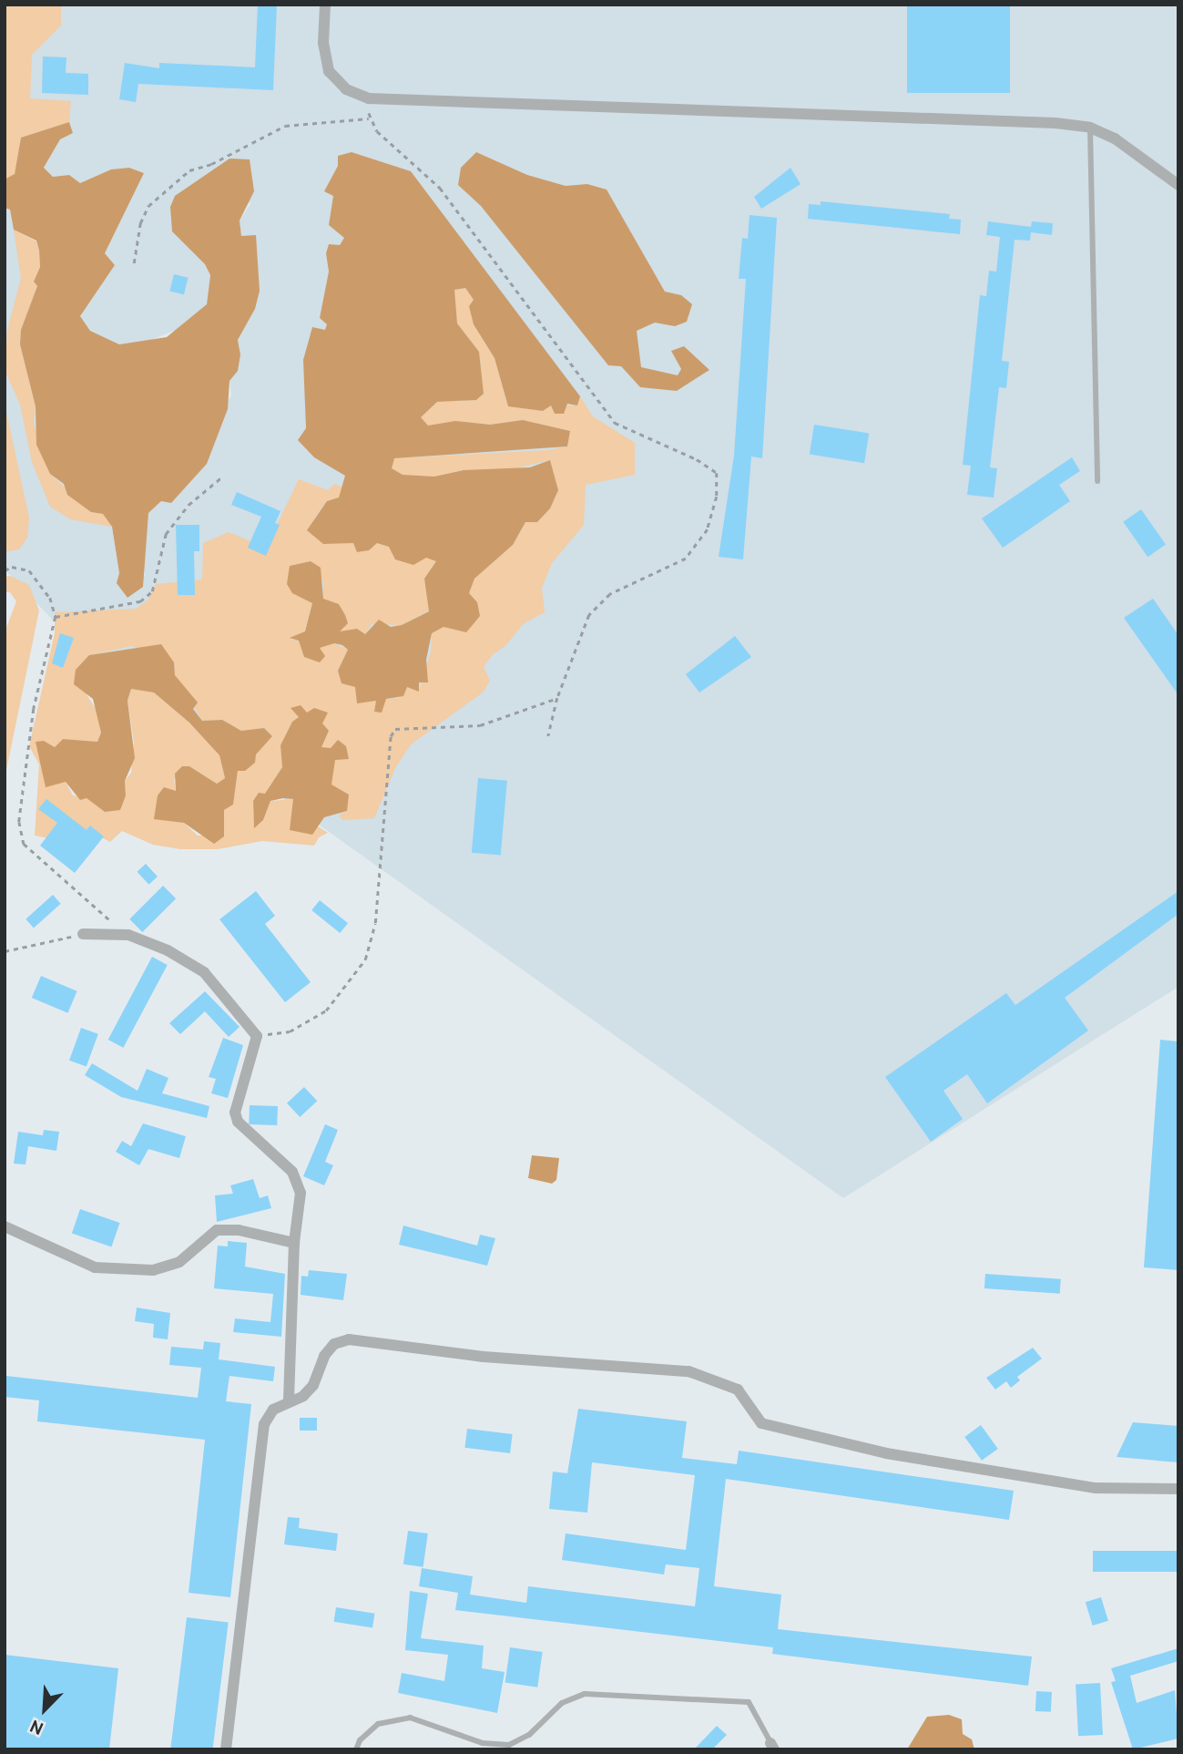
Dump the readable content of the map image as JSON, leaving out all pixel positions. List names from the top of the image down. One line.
{"north":"bottom left"}
